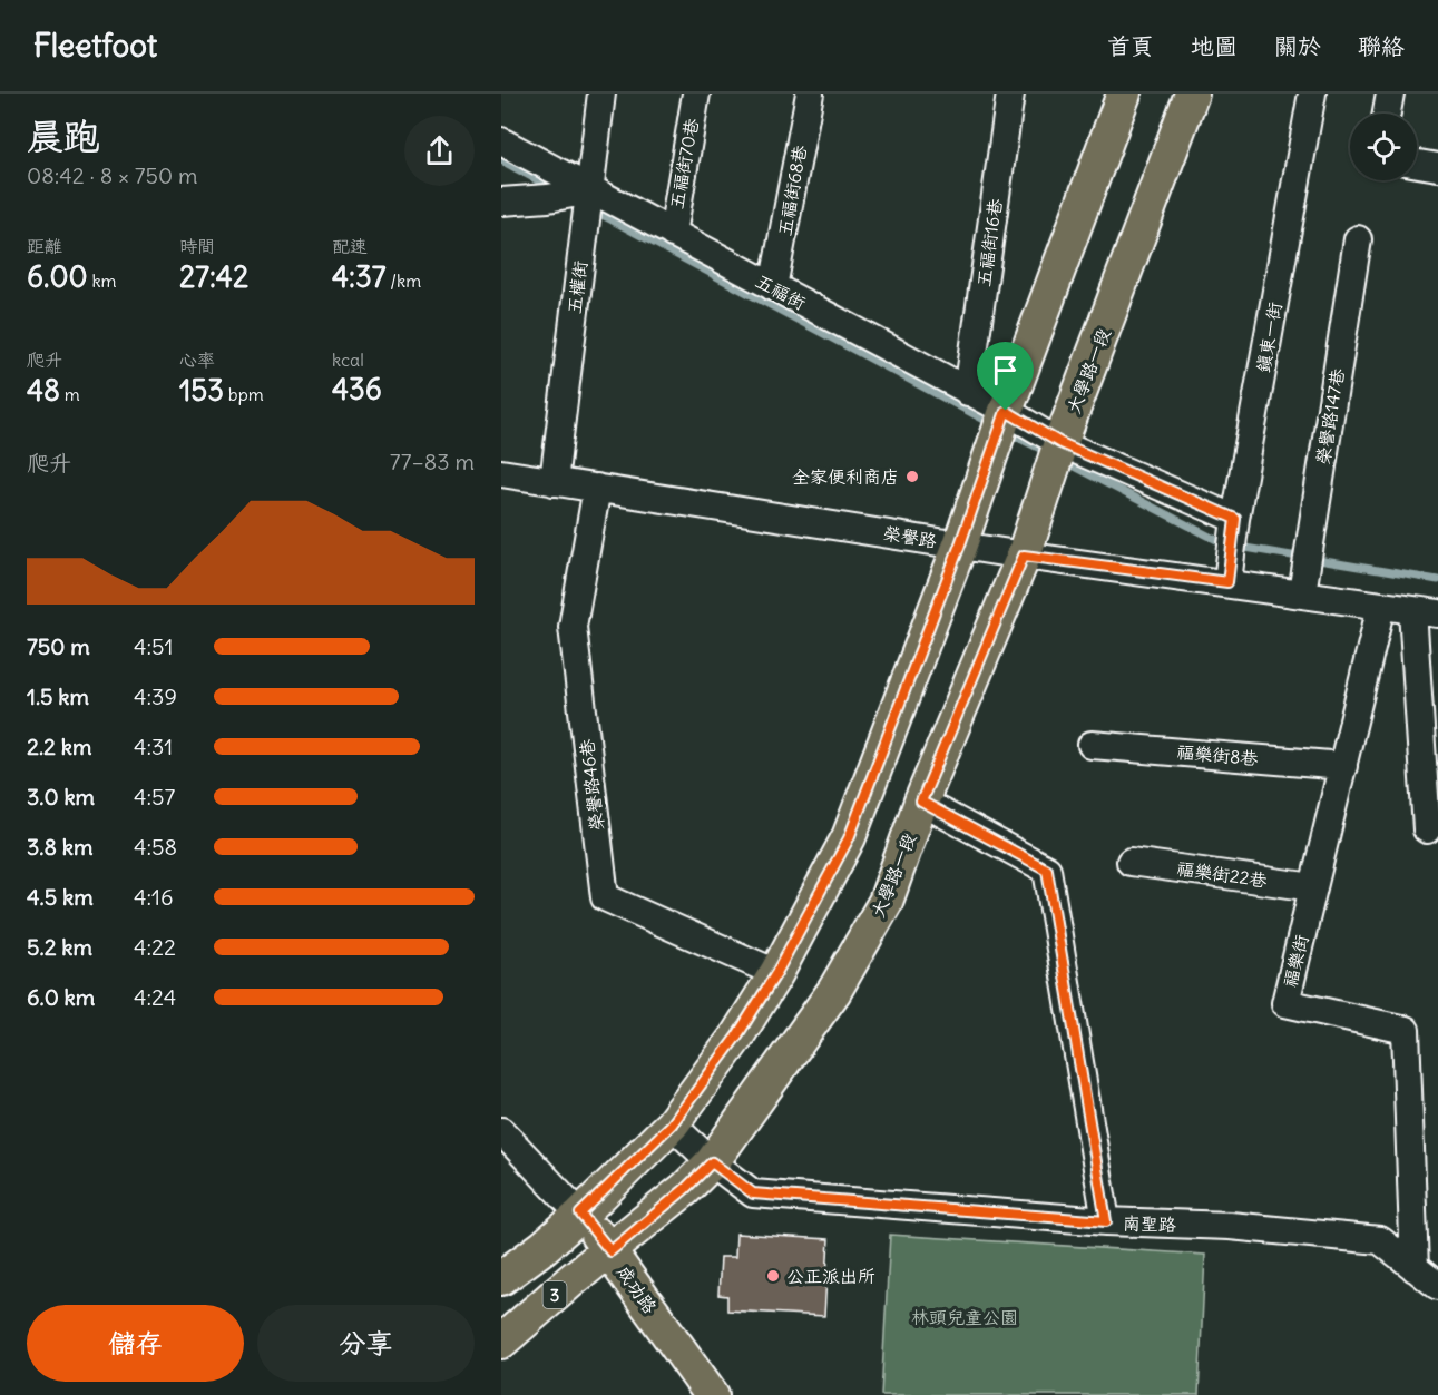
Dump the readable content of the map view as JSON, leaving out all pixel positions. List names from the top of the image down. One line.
{"streets":{"main road":["大學路一段","成功路","3"],"street":["五福街70巷","五福街68巷","五福街16巷","五權街","五福街","鎮東一街","榮譽路147巷","榮譽路","福樂街8巷","榮譽路46巷","福樂街22巷","福樂街","南聖路"]},"crossings":[["五福街70巷","五福街"],["五福街68巷","五福街"],["五福街16巷","五福街"],["五權街","五福街"],["五權街","榮譽路"],["五福街","鎮東一街"],["五福街","大學路一段"],["鎮東一街","榮譽路"],["大學路一段","榮譽路"],["大學路一段","南聖路"],["大學路一段","成功路"],["大學路一段","3"],["榮譽路147巷","榮譽路"],["榮譽路","榮譽路46巷"],["榮譽路","福樂街"],["福樂街8巷","福樂街"],["福樂街22巷","福樂街"],["福樂街","南聖路"],["成功路","3"]],"parks":["林頭兒童公園"],"places":["全家便利商店","公正派出所"],"page":{"header":"Fleetfoot","nav":["首頁","地圖","關於","聯絡"],"heading":["晨跑","08:42 · 8 × 750 m"],"stats":[["距離","6.00 km"],["時間","27:42"],["配速","4:37 /km"],["爬升","48 m"],["心率","153 bpm"],["kcal","436"]],"chart":["爬升","77–83 m"],"list":[{"name":"750 m","note":"4:51"},{"name":"1.5 km","note":"4:39"},{"name":"2.2 km","note":"4:31"},{"name":"3.0 km","note":"4:57"},{"name":"3.8 km","note":"4:58"},{"name":"4.5 km","note":"4:16"},{"name":"5.2 km","note":"4:22"},{"name":"6.0 km","note":"4:24"}],"buttons":["儲存","分享"]}}
